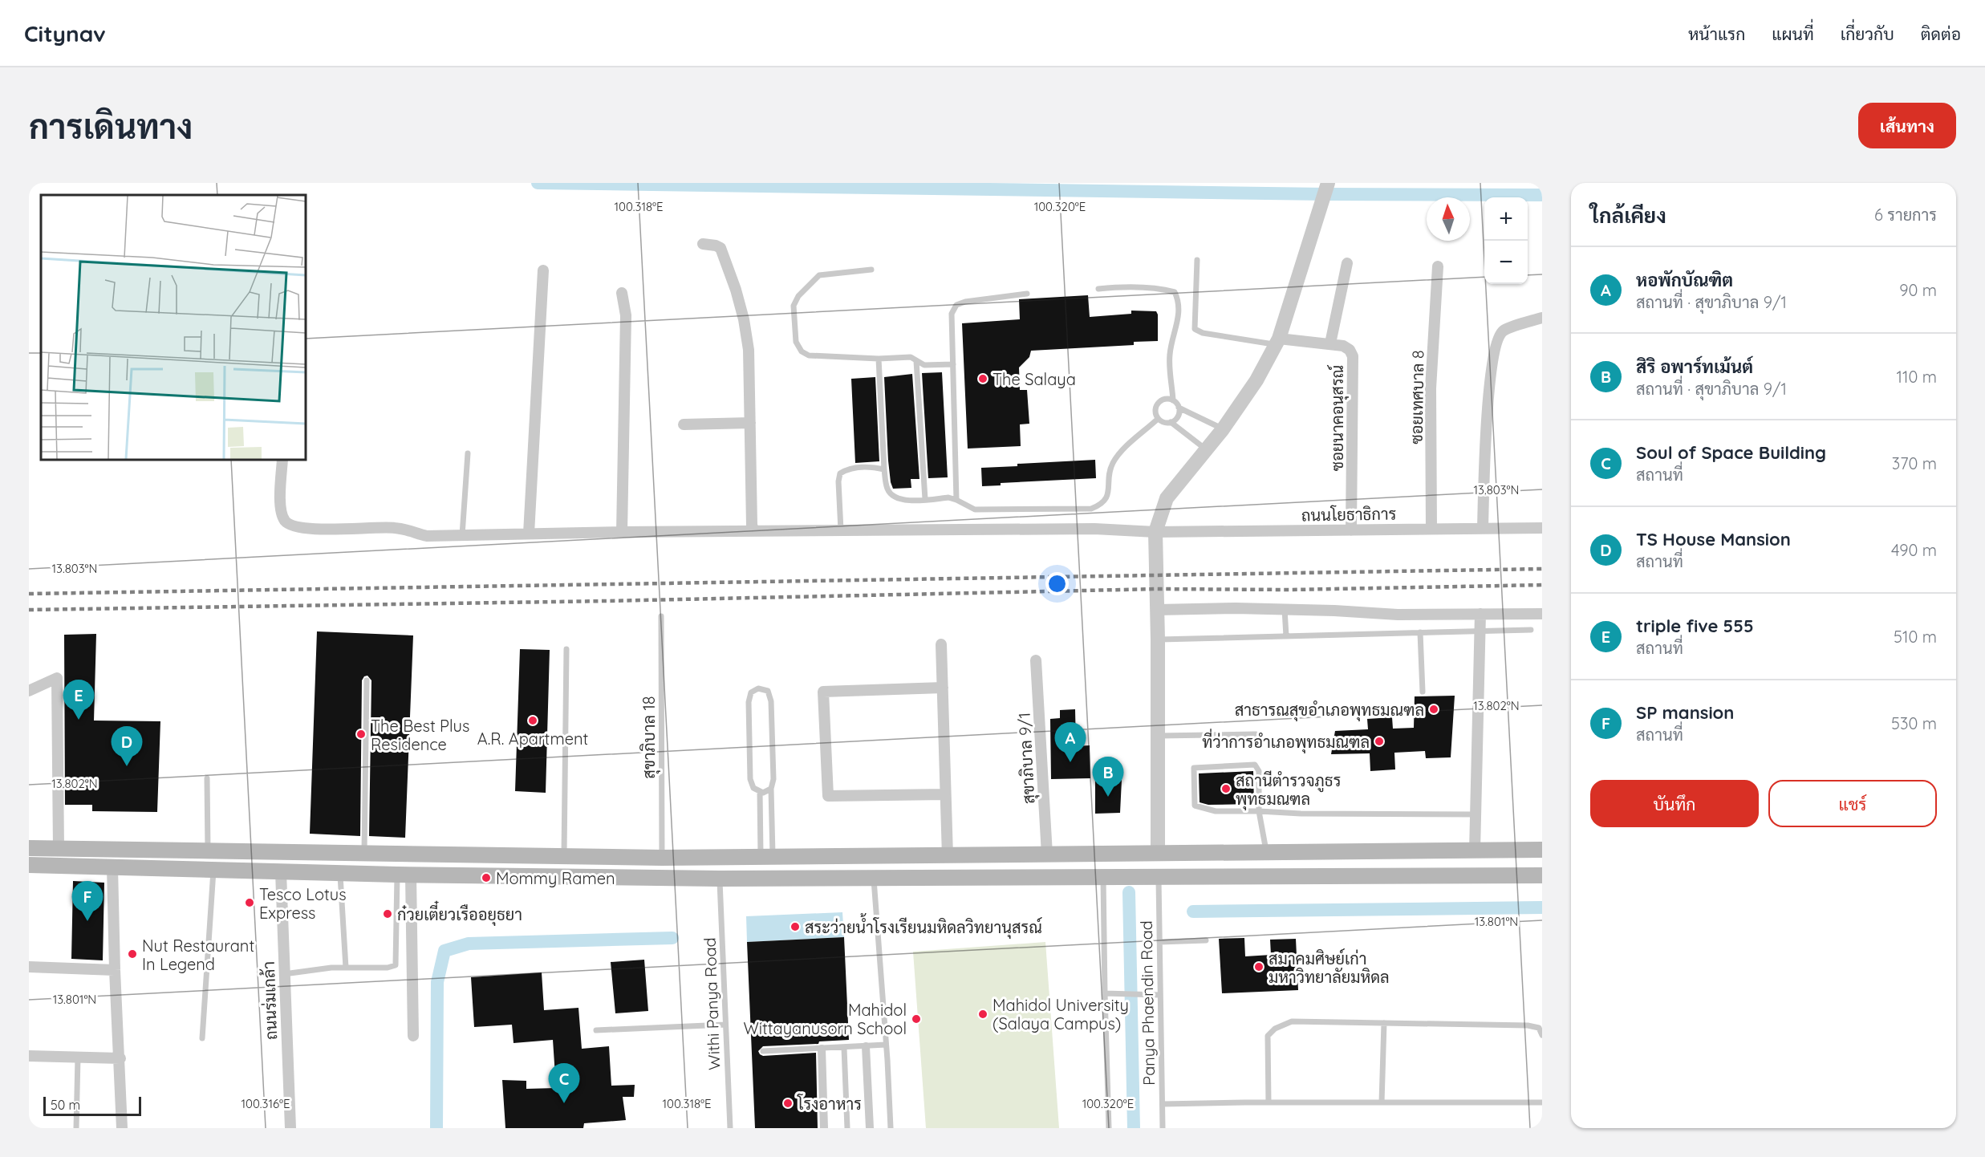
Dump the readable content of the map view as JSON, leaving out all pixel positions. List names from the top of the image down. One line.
{"streets":{"street":["ซอยเทศบาล 8","ซอยนาคอนุสรณ์","ถนนโยธาธิการ","สุขาภิบาล 9/1","ถนนร่มเกล้า"],"lane":["สุขาภิบาล 18","Panya Phaendin Road","Withi Panya Road"]},"crossings":[["ซอยเทศบาล 8","ถนนโยธาธิการ"],["ซอยนาคอนุสรณ์","ถนนโยธาธิการ"]],"places":["The Salaya","สาธารณสุขอำเภอพุทธมณฑล","A.R. Apartment","The Best Plus Residence","ที่ว่าการอำเภอพุทธมณฑล","สถานีตำรวจภูธร พุทธมณฑล","Mommy Ramen","Tesco Lotus Express","ก๋วยเตี๋ยวเรืออยุธยา","สระว่ายน้ำโรงเรียนมหิดลวิทยานุสรณ์","Nut Restaurant In Legend","สมาคมศิษย์เก่า มหาวิทยาลัยมหิดล","Mahidol University (Salaya Campus)","Mahidol Wittayanusorn School","โรงอาหาร"],"scale_bar":"50 m","north":"top","page":{"header":"Citynav","nav":["หน้าแรก","แผนที่","เกี่ยวกับ","ติดต่อ"],"title":"การเดินทาง","buttons":["เส้นทาง",["บันทึก","แชร์"]],"heading":["ใกล้เคียง","6 รายการ"],"map_buttons":["+","−"],"list":[{"mark":"A","name":"หอพักบัณฑิต","note":"สถานที่ · สุขาภิบาล 9/1","value":"90 m"},{"mark":"B","name":"สิริ อพาร์ทเม้นต์","note":"สถานที่ · สุขาภิบาล 9/1","value":"110 m"},{"mark":"C","name":"Soul of Space Building","note":"สถานที่","value":"370 m"},{"mark":"D","name":"TS House Mansion","note":"สถานที่","value":"490 m"},{"mark":"E","name":"triple five 555","note":"สถานที่","value":"510 m"},{"mark":"F","name":"SP mansion","note":"สถานที่","value":"530 m"}],"pins":["E","A","D","B","F","C"],"scale":"50 m"},"coordinates":["100.318°E","100.320°E","13.803°N","13.802°N","13.801°N","100.316°E"]}
